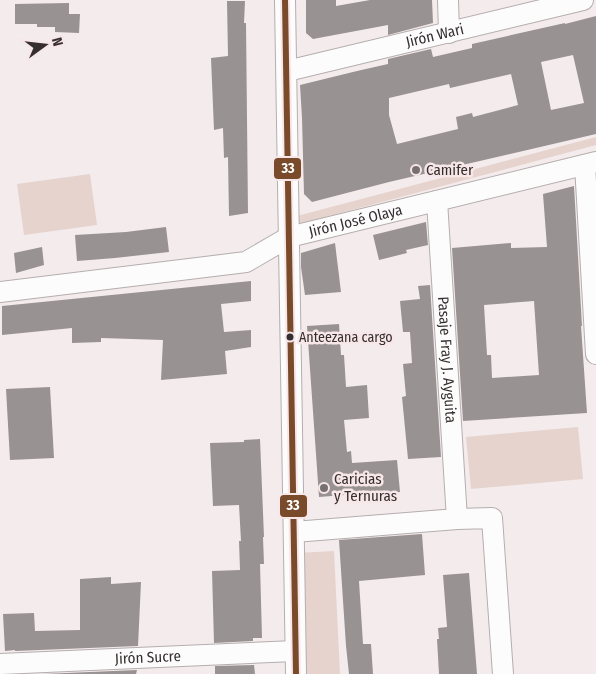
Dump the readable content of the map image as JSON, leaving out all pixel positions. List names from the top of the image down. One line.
{"streets":{"street":["Jirón Wari","Jirón José Olaya","Pasaje Fray J. Ayguita","Jirón Sucre"]},"crossings":[["Jirón José Olaya","Pasaje Fray J. Ayguita"]],"places":["Camifer","Anteezana cargo","Caricias y Ternuras"],"lines":["transit line 33"],"north":"right"}
